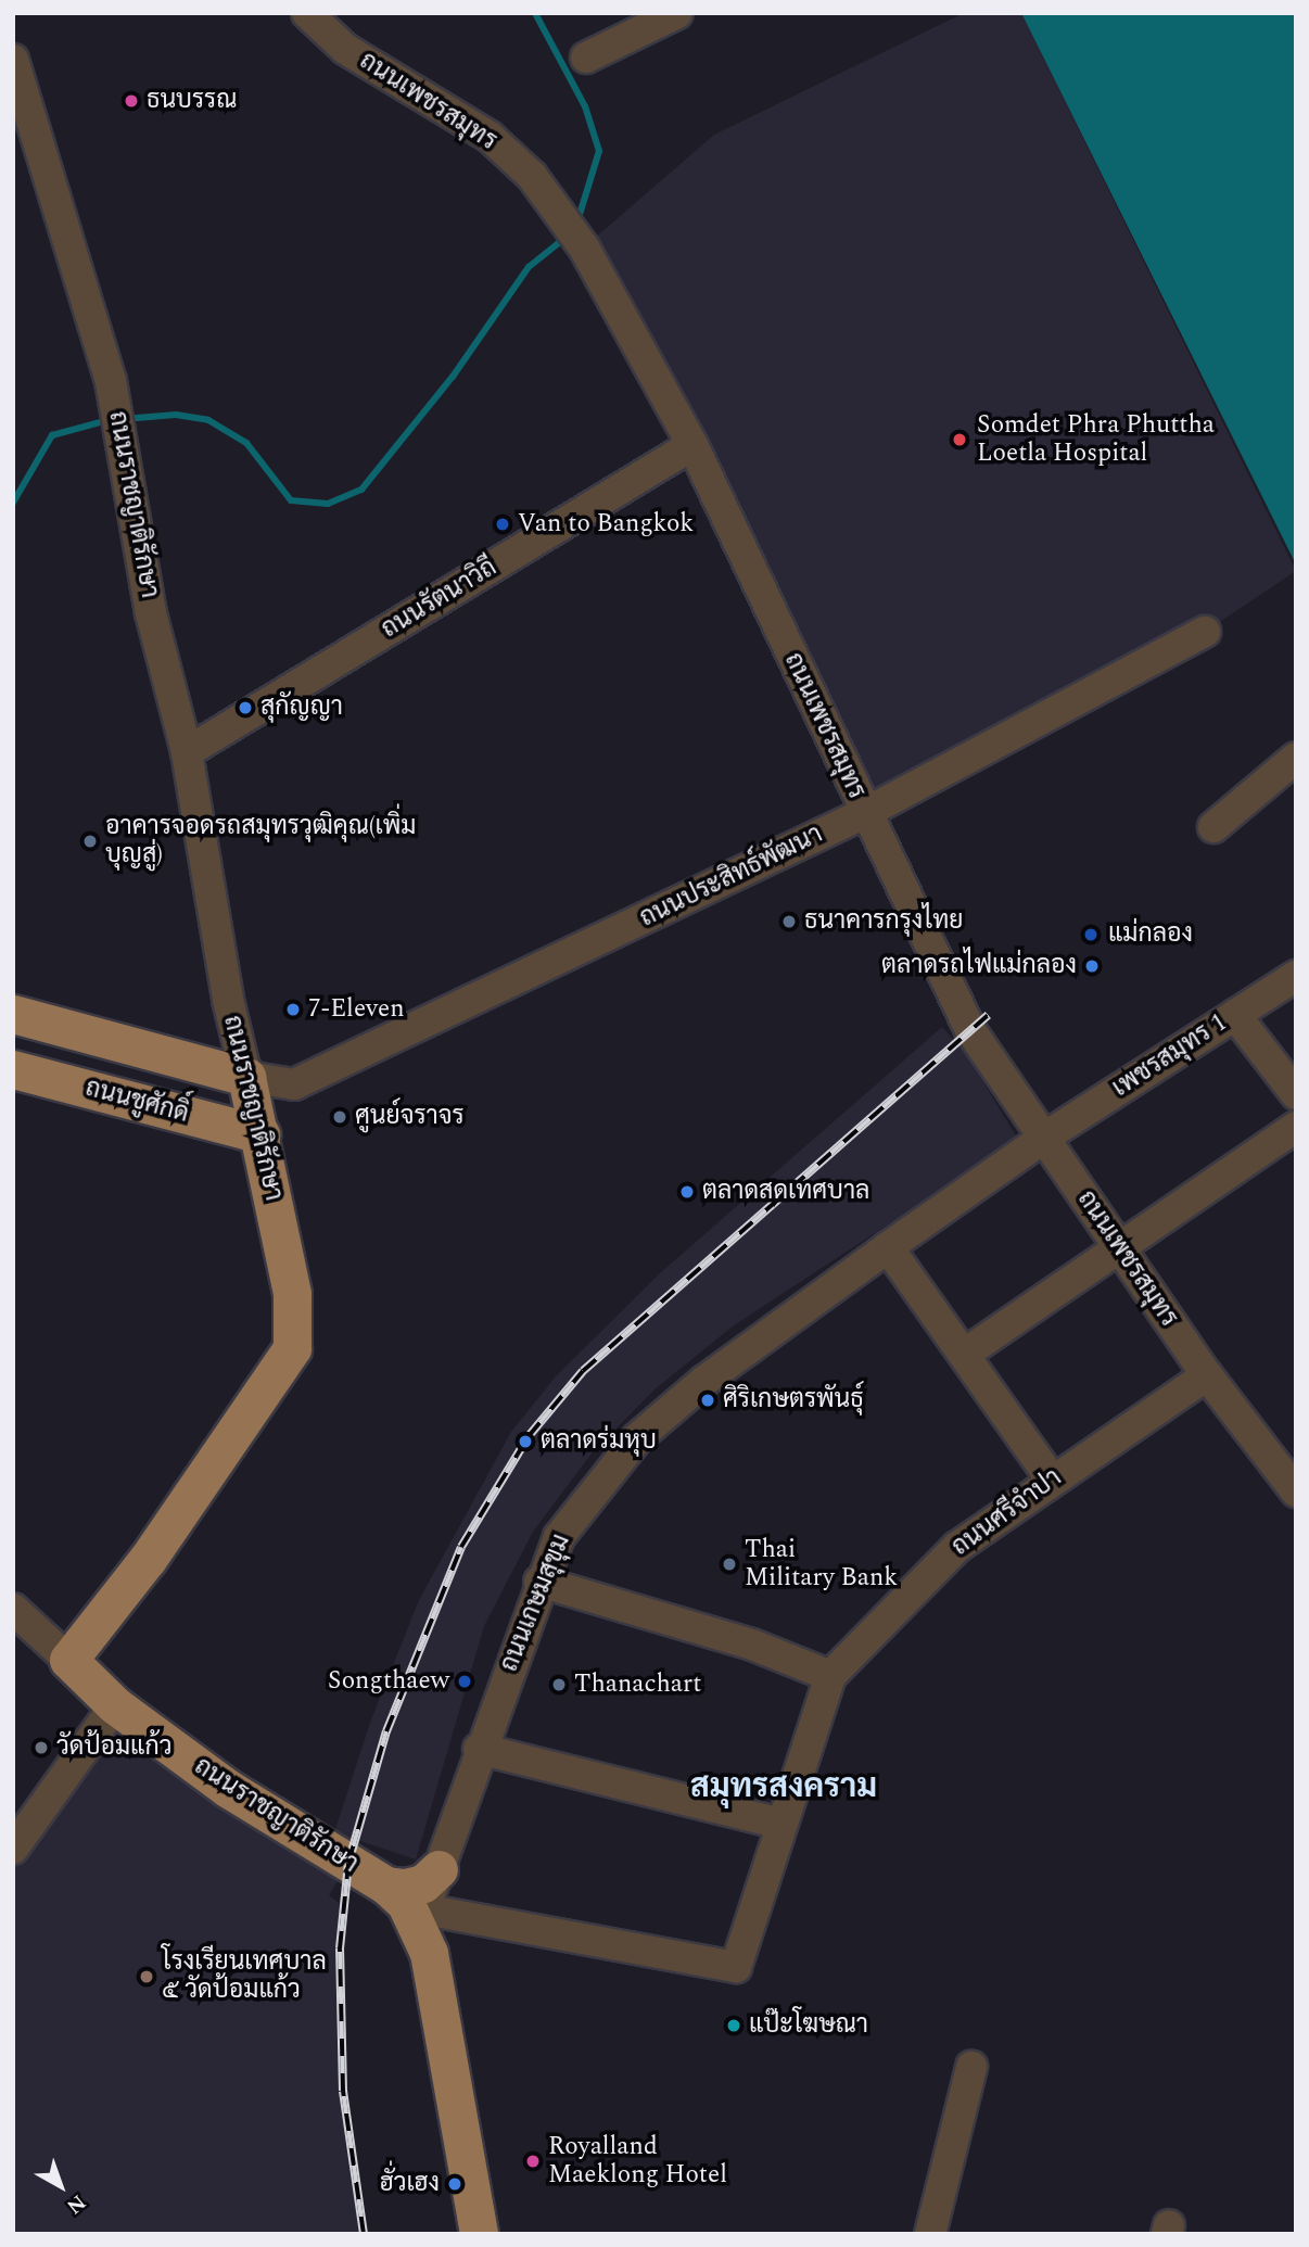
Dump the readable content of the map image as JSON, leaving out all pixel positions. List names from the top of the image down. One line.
{"streets":{"main road":["ถนนราชญาติรักษา","ถนนชูศักดิ์"],"street":["ถนนเพชรสมุทร","ถนนรัตนาวิถี","ถนนประสิทธ์พัฒนา","เพชรสมุทร 1","ถนนศรีจำปา","ถนนเกษมสุขุม"]},"crossings":[["ถนนเพชรสมุทร","ถนนรัตนาวิถี"],["ถนนเพชรสมุทร","ถนนประสิทธ์พัฒนา"],["ถนนเพชรสมุทร","เพชรสมุทร 1"],["ถนนเพชรสมุทร","ถนนศรีจำปา"],["ถนนเพชรสมุทร","ถนนเกษมสุขุม"],["ถนนราชญาติรักษา","ถนนรัตนาวิถี"],["ถนนราชญาติรักษา","ถนนประสิทธ์พัฒนา"],["ถนนราชญาติรักษา","ถนนชูศักดิ์"],["ถนนราชญาติรักษา","ถนนศรีจำปา"],["ถนนราชญาติรักษา","ถนนเกษมสุขุม"],["เพชรสมุทร 1","ถนนเกษมสุขุม"],["ถนนศรีจำปา","ถนนเกษมสุขุม"]],"districts":["สมุทรสงคราม"],"places":["ธนบรรณ","Somdet Phra Phuttha Loetla Hospital","Van to Bangkok","สุกัญญา","อาคารจอดรถสมุทรวุฒิคุณ(เพิ่ม บุญสู่)","ธนาคารกรุงไทย","แม่กลอง","ตลาดรถไฟแม่กลอง","7-Eleven","ศูนย์จราจร","ตลาดสดเทศบาล","ศิริเกษตรพันธุ์","ตลาดร่มหุบ","Thai Military Bank","Songthaew","Thanachart","วัดป้อมแก้ว","โรงเรียนเทศบาล ๕ วัดป้อมแก้ว","แป๊ะโฆษณา","Royalland Maeklong Hotel","ฮั่วเฮง"],"north":"bottom right"}
